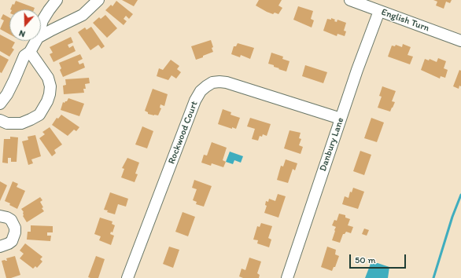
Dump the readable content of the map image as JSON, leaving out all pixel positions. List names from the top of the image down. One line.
{"streets":{"street":["English Turn","Rockwood Court","Danbury Lane"]},"crossings":[["English Turn","Danbury Lane"],["Rockwood Court","Danbury Lane"]],"scale_bar":"50 m","north":"bottom"}
